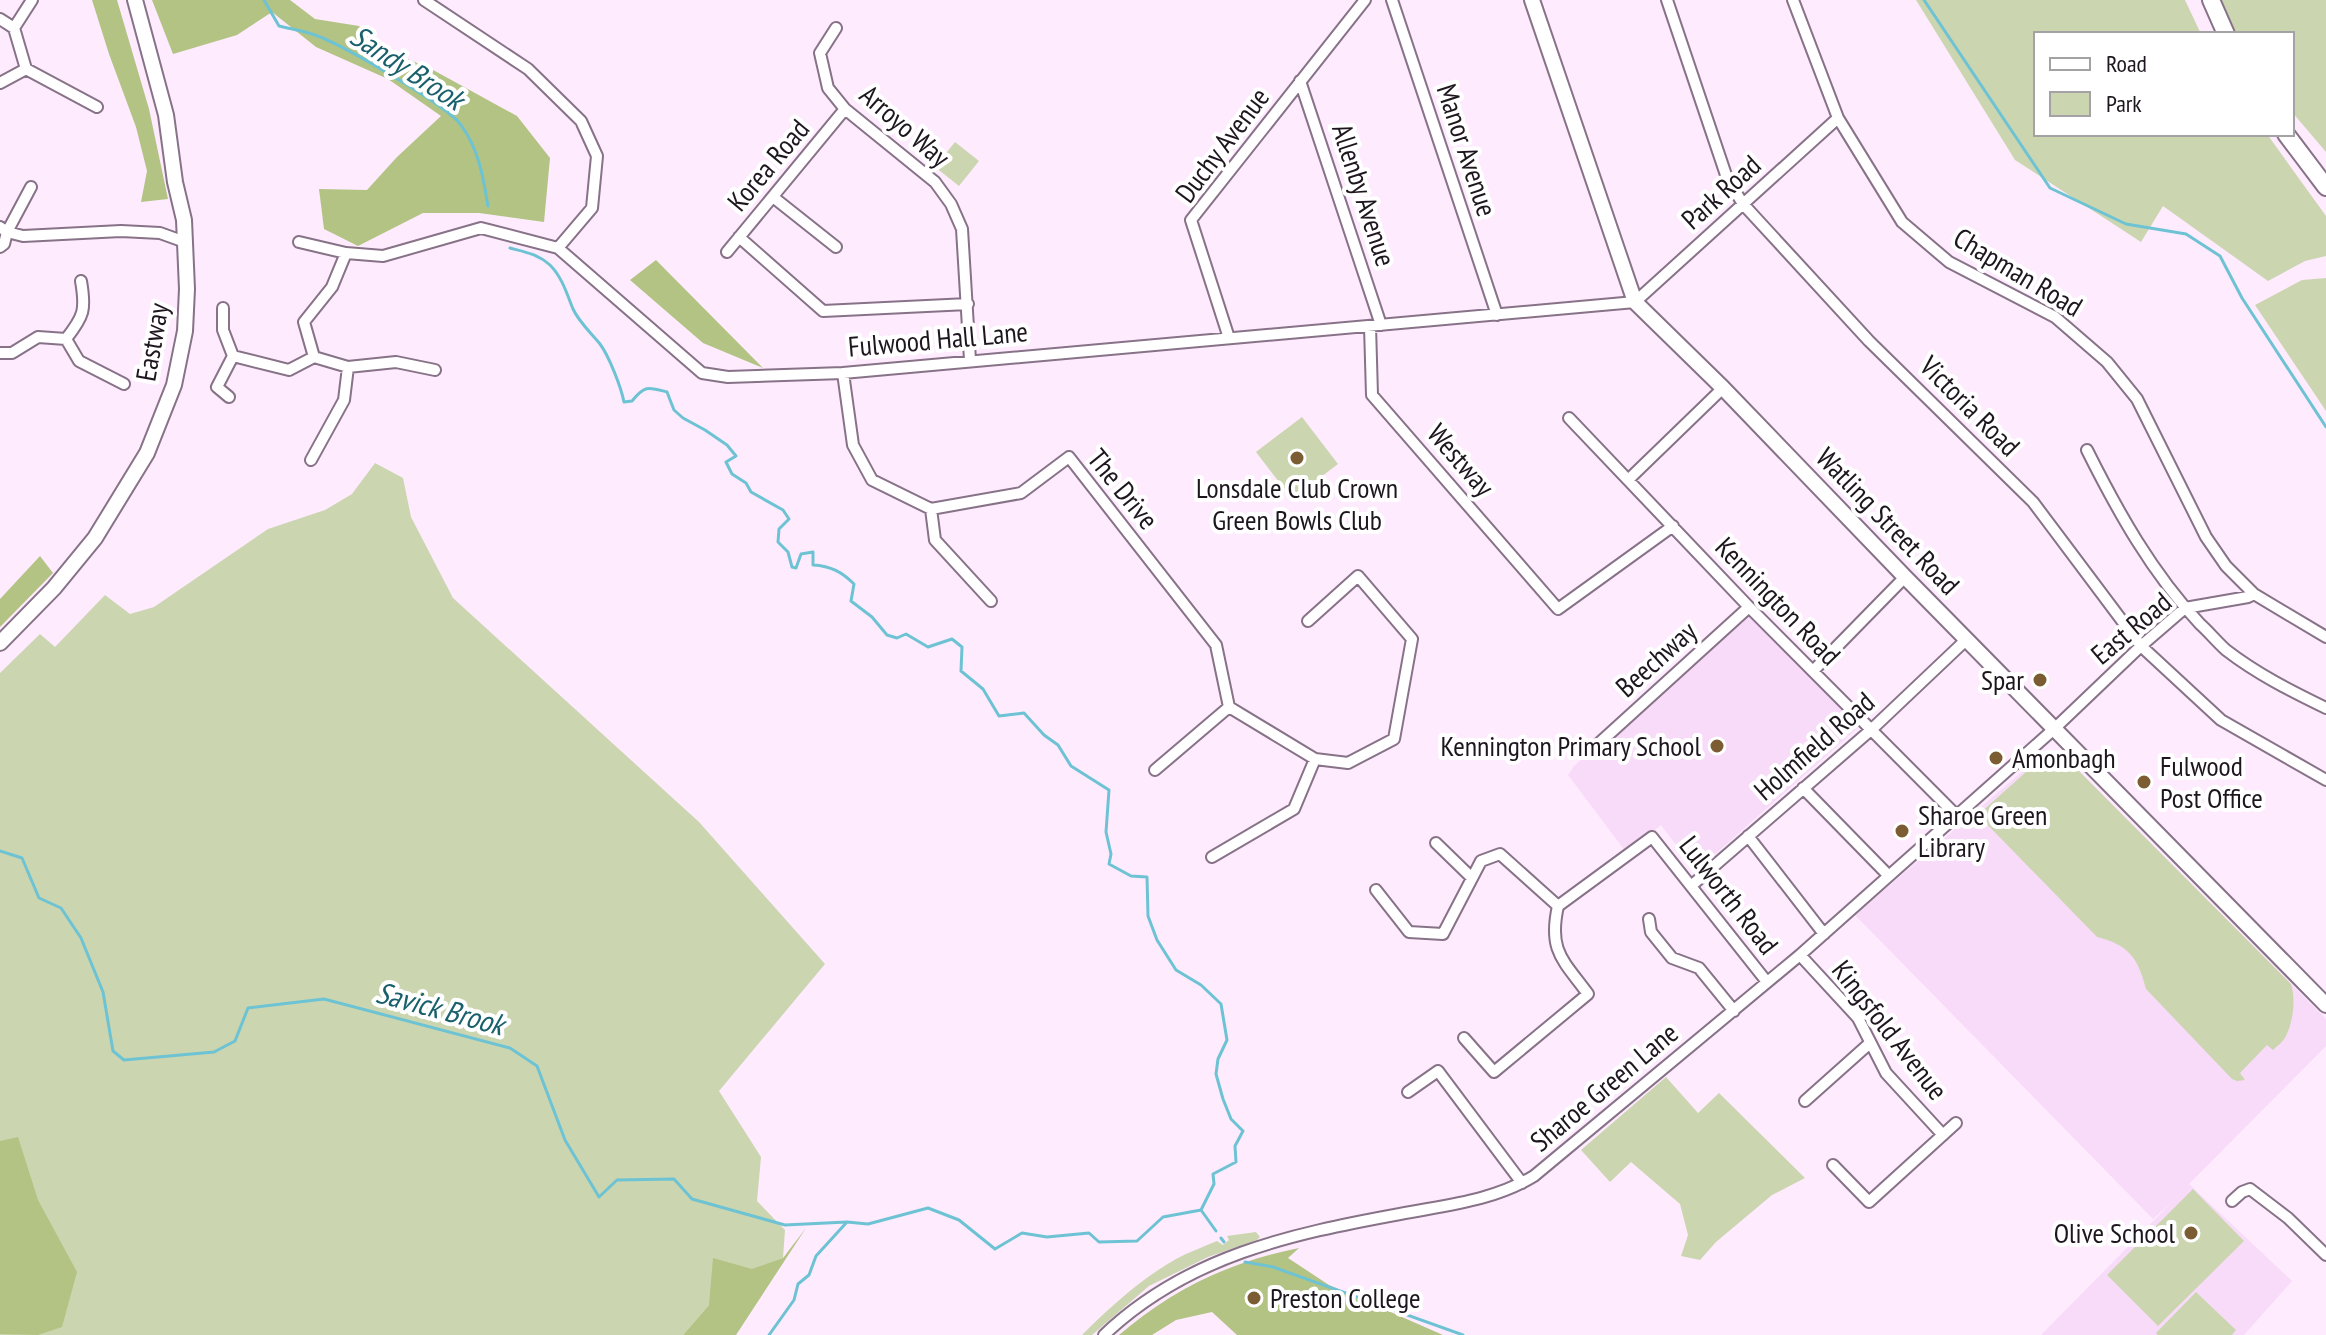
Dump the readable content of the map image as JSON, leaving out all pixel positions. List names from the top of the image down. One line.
{"streets":{"main road":["Eastway","Watling Street Road"],"street":["Arroyo Way","Duchy Avenue","Manor Avenue","Korea Road","Park Road","Allenby Avenue","Chapman Road","Fulwood Hall Lane","Victoria Road","Westway","The Drive","Kennington Road","East Road","Beechway","Holmfield Road","Lulworth Road","Kingsfold Avenue","Sharoe Green Lane"]},"crossings":[["Arroyo Way","Korea Road"],["Arroyo Way","Fulwood Hall Lane"],["Duchy Avenue","Allenby Avenue"],["Duchy Avenue","Fulwood Hall Lane"],["Manor Avenue","Fulwood Hall Lane"],["Park Road","Chapman Road"],["Park Road","Fulwood Hall Lane"],["Park Road","Victoria Road"],["Park Road","Watling Street Road"],["Allenby Avenue","Fulwood Hall Lane"],["Allenby Avenue","Westway"],["Chapman Road","East Road"],["Fulwood Hall Lane","Westway"],["Fulwood Hall Lane","Watling Street Road"],["Victoria Road","East Road"],["Westway","Kennington Road"],["Watling Street Road","East Road"],["Watling Street Road","Holmfield Road"],["Watling Street Road","Sharoe Green Lane"],["Kennington Road","Beechway"],["Kennington Road","Holmfield Road"],["Kennington Road","Sharoe Green Lane"],["East Road","Sharoe Green Lane"],["Holmfield Road","Lulworth Road"],["Lulworth Road","Sharoe Green Lane"],["Kingsfold Avenue","Sharoe Green Lane"]],"water":["Sandy Brook","Savick Brook"],"places":["Lonsdale Club Crown Green Bowls Club","Spar","Kennington Primary School","Amonbagh","Fulwood Post Office","Sharoe Green Library","Olive School","Preston College"],"legend":["Road","Park"]}
